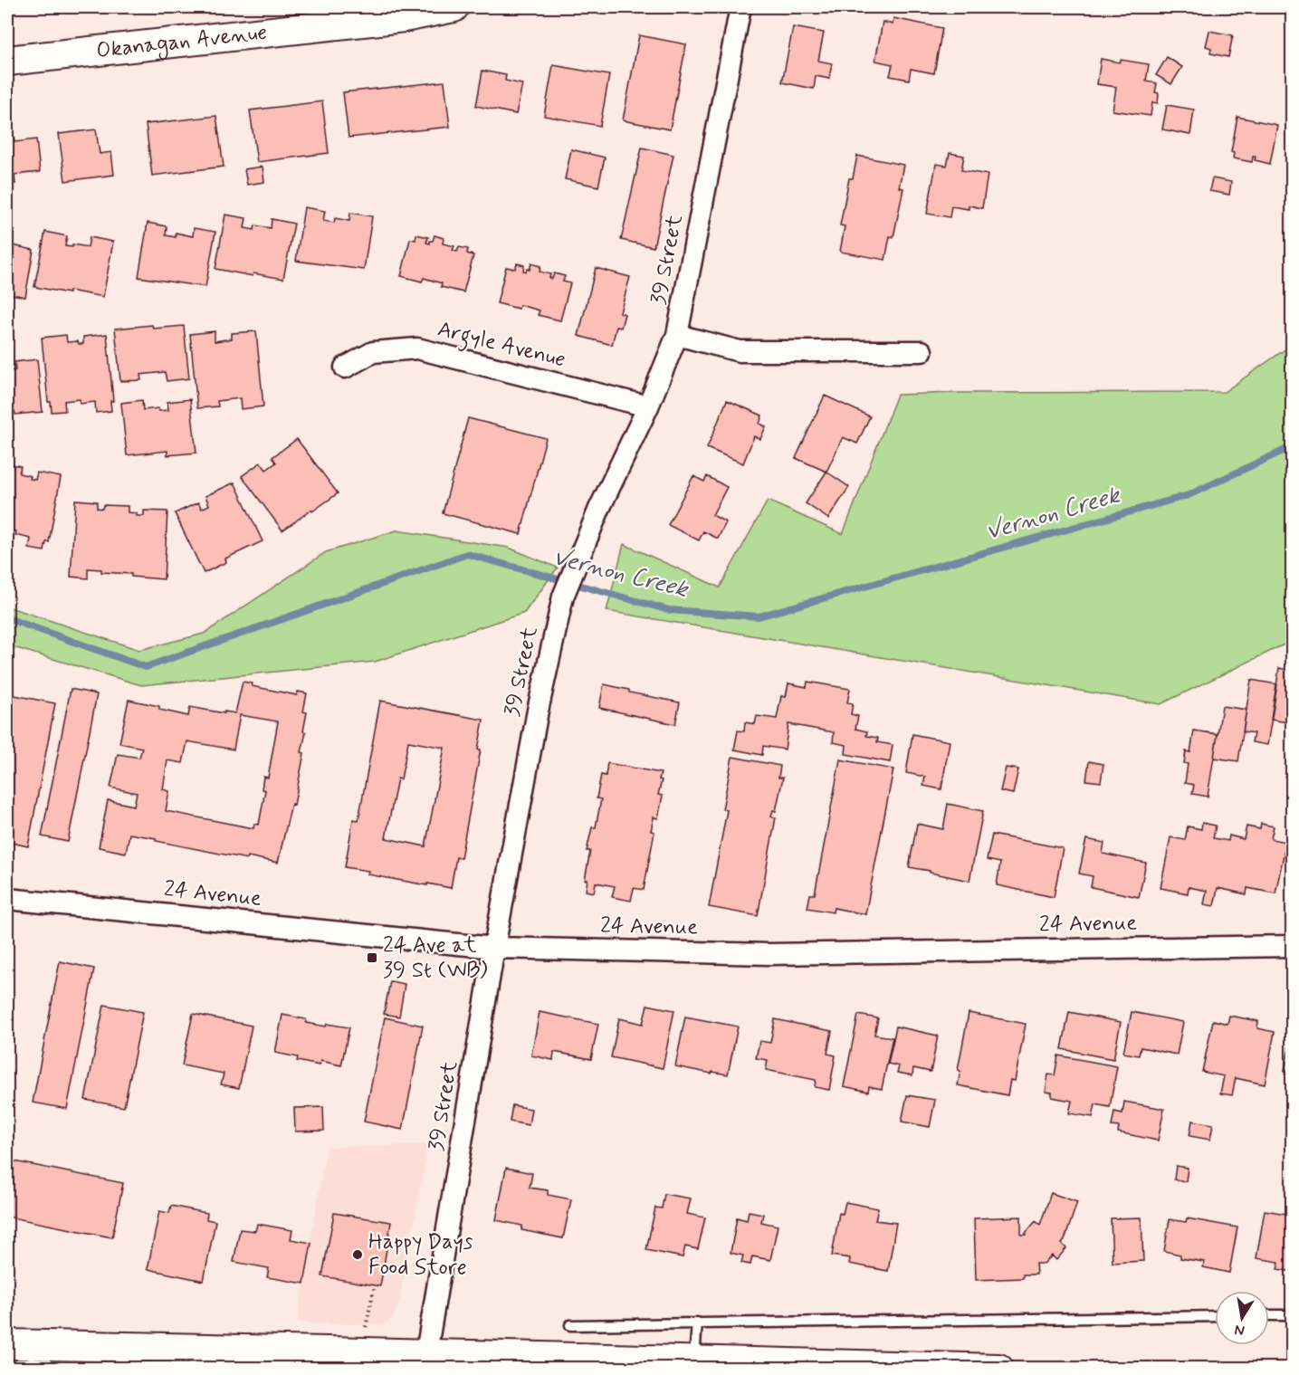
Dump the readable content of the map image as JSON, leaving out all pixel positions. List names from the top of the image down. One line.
{"streets":{"main road":["Okanagan Avenue"],"street":["39 Street","Argyle Avenue","24 Avenue"]},"crossings":[["39 Street","Argyle Avenue"],["39 Street","24 Avenue"]],"water":["Vernon Creek"],"places":{"transit":["24 Ave at 39 St (WB)"],"other":["Happy Days Food Store"]},"north":"bottom"}
